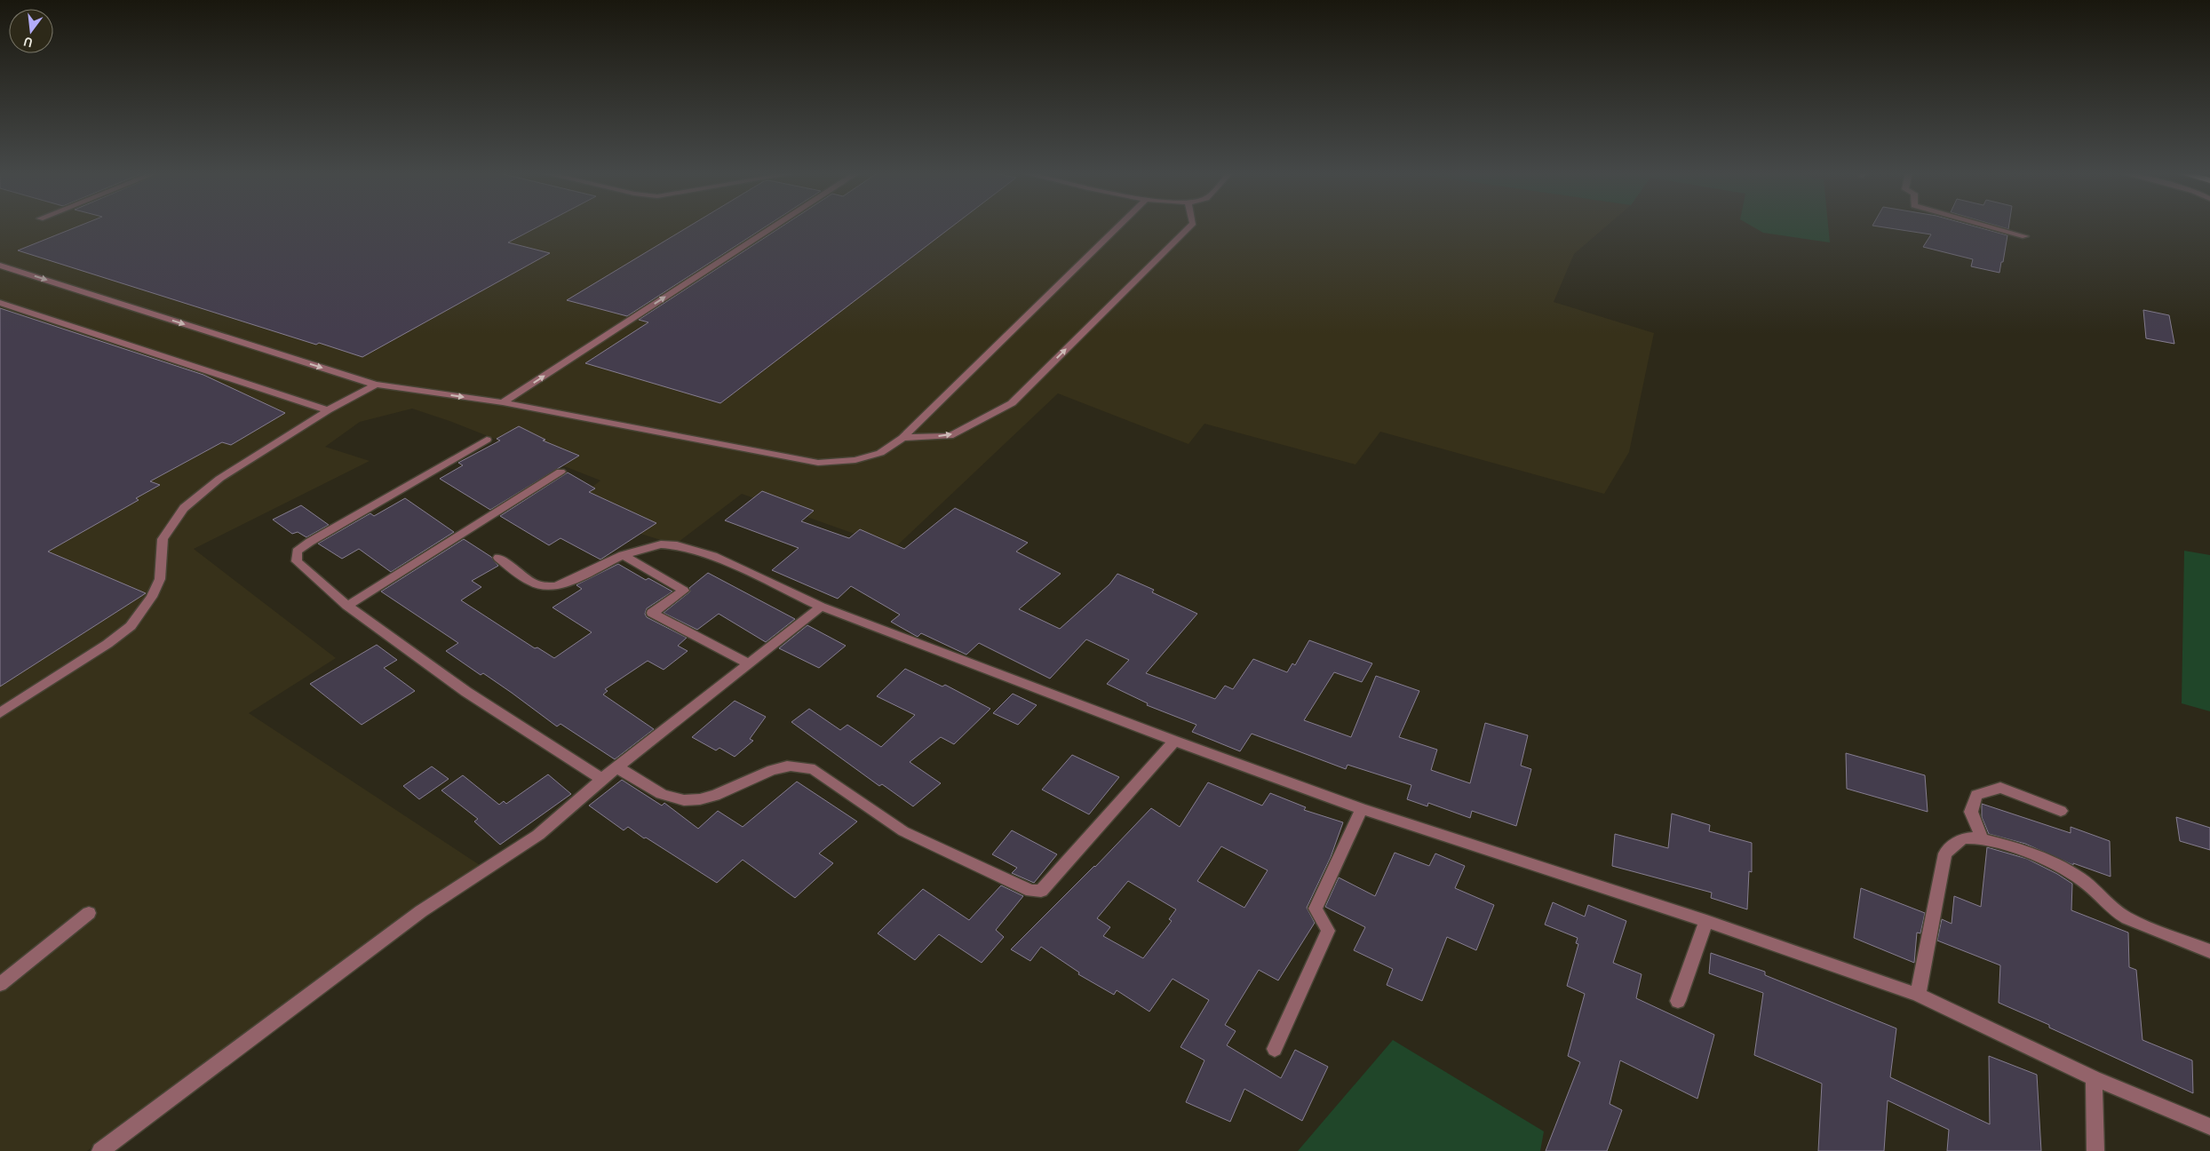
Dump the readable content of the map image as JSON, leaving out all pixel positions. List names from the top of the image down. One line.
{"north":"bottom"}
